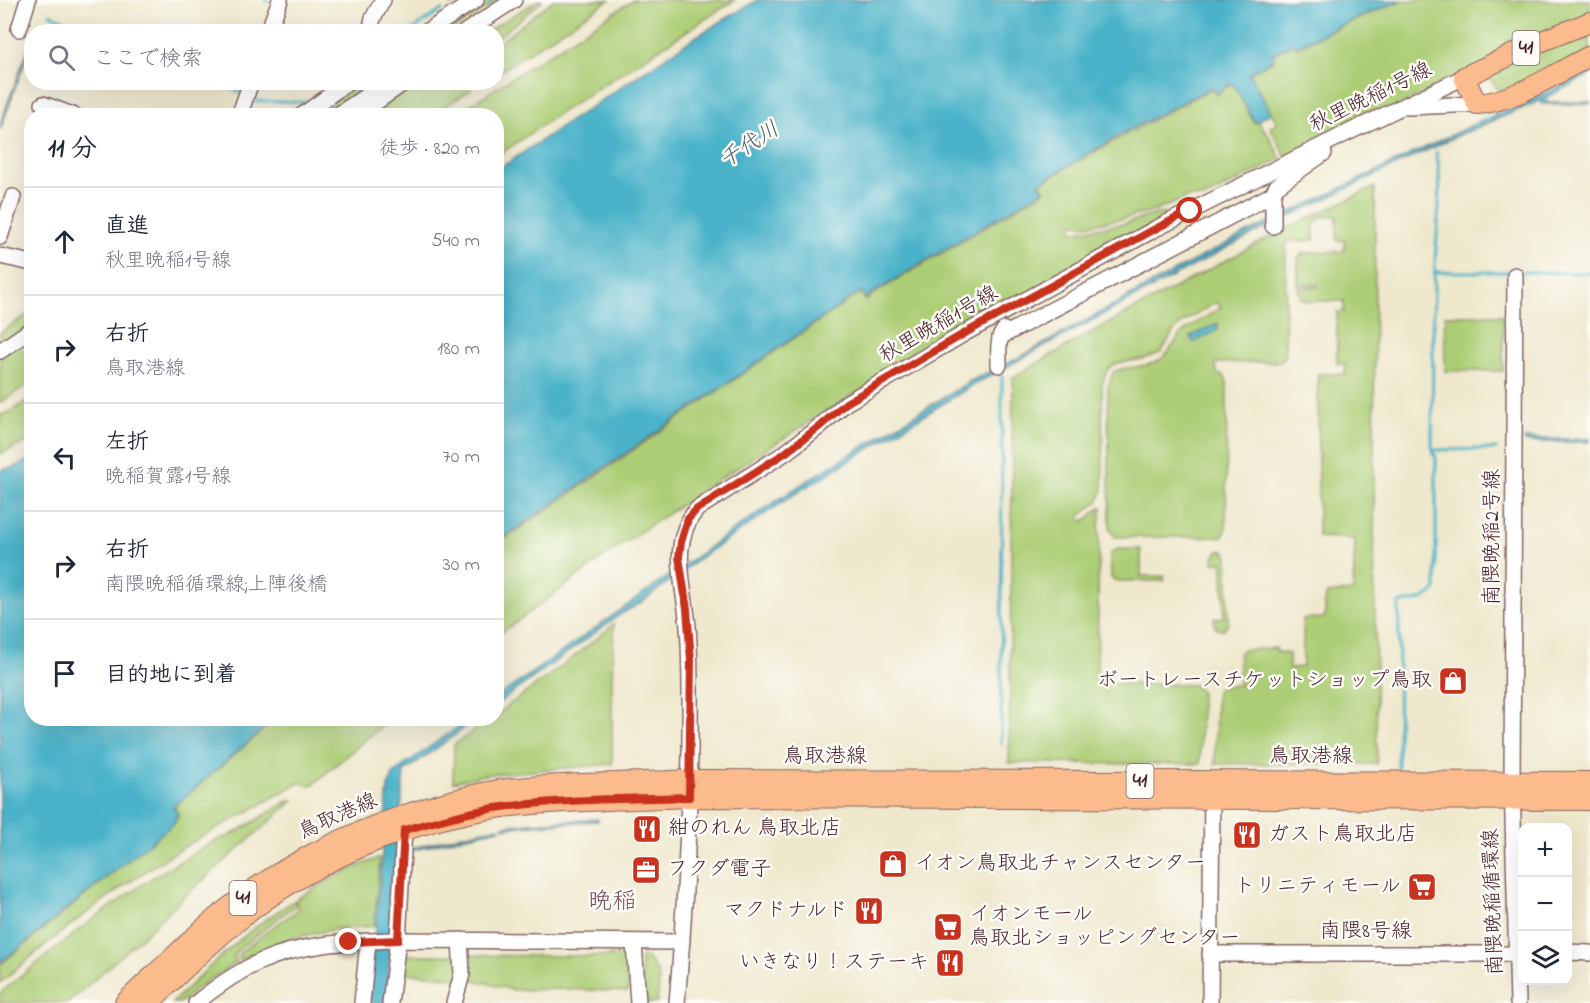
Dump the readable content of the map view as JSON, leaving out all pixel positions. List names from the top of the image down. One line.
{"streets":{"main road":["41","鳥取港線"],"street":["秋里晩稲1号線","南隈晩稲2号線","南隈晩稲循環線","南隈8号線"]},"crossings":[["41","秋里晩稲1号線"],["秋里晩稲1号線","鳥取港線"],["南隈晩稲2号線","鳥取港線"],["南隈晩稲2号線","南隈晩稲循環線"],["鳥取港線","南隈晩稲循環線"]],"districts":["晩稲"],"water":["千代川"],"places":{"shop":["ボートレースチケットショップ鳥取","イオン鳥取北チャンスセンター"],"restaurant":["紺のれん 鳥取北店","ガスト鳥取北店","マクドナルド","いきなり！ステーキ"],"office":["フクダ電子"],"supermarket":["トリニティモール","イオンモール 鳥取北ショッピングセンター"]},"page":{"search":"ここで検索","heading":["11 分","徒歩 · 820 m"],"list":[["直進","秋里晩稲1号線","540 m"],["右折","鳥取港線","180 m"],["左折","晩稲賀露1号線","70 m"],["右折","南隈晩稲循環線;上陣後橋","30 m"],"目的地に到着"],"map_buttons":["+","−"]}}
